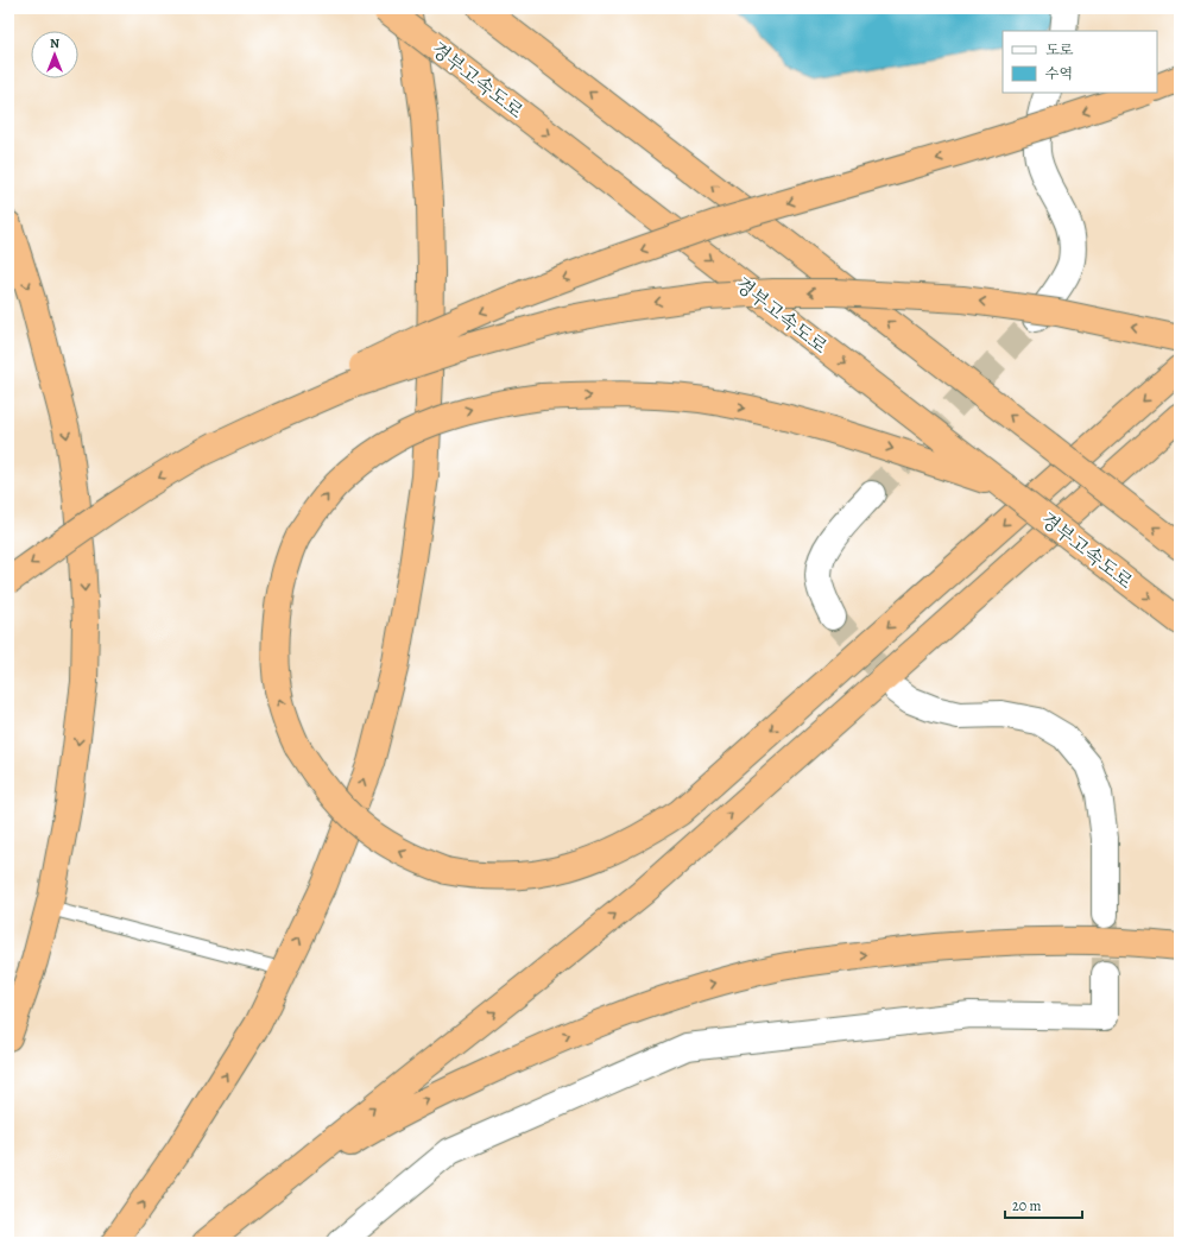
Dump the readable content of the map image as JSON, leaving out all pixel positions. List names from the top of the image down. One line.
{"streets":{"highway":["경부고속도로"]},"legend":["도로","수역"],"scale_bar":"20 m","north":"top"}
